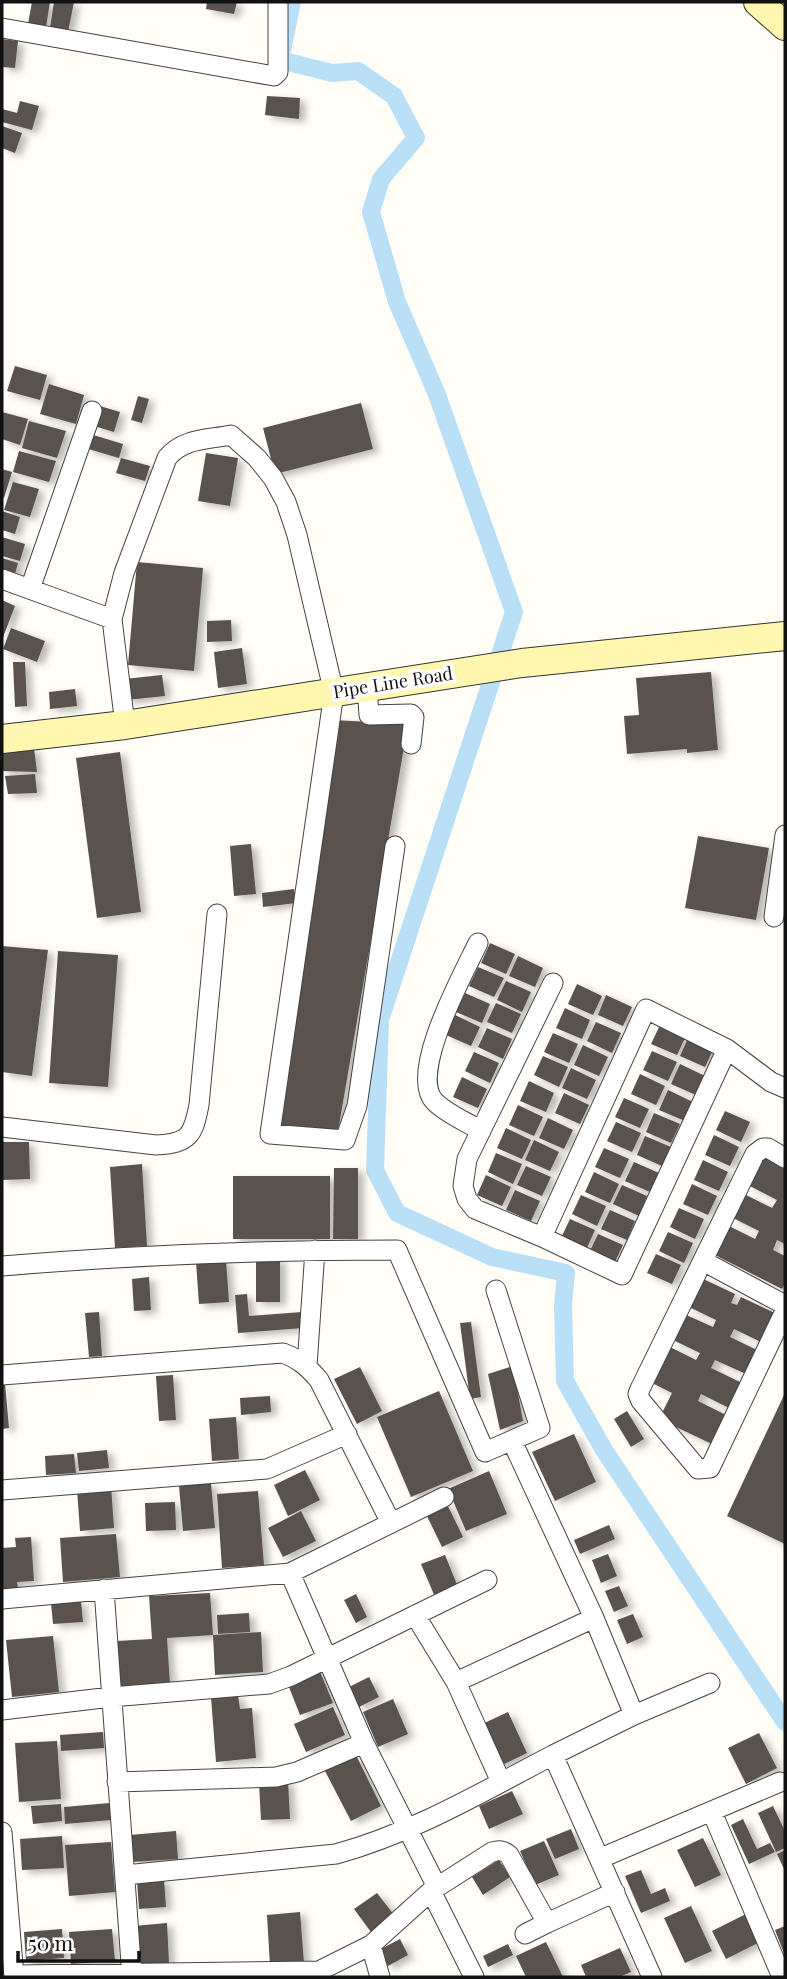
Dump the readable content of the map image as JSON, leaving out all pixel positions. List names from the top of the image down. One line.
{"streets":{"street":["Pipe Line Road"]},"scale_bar":"50 m"}
